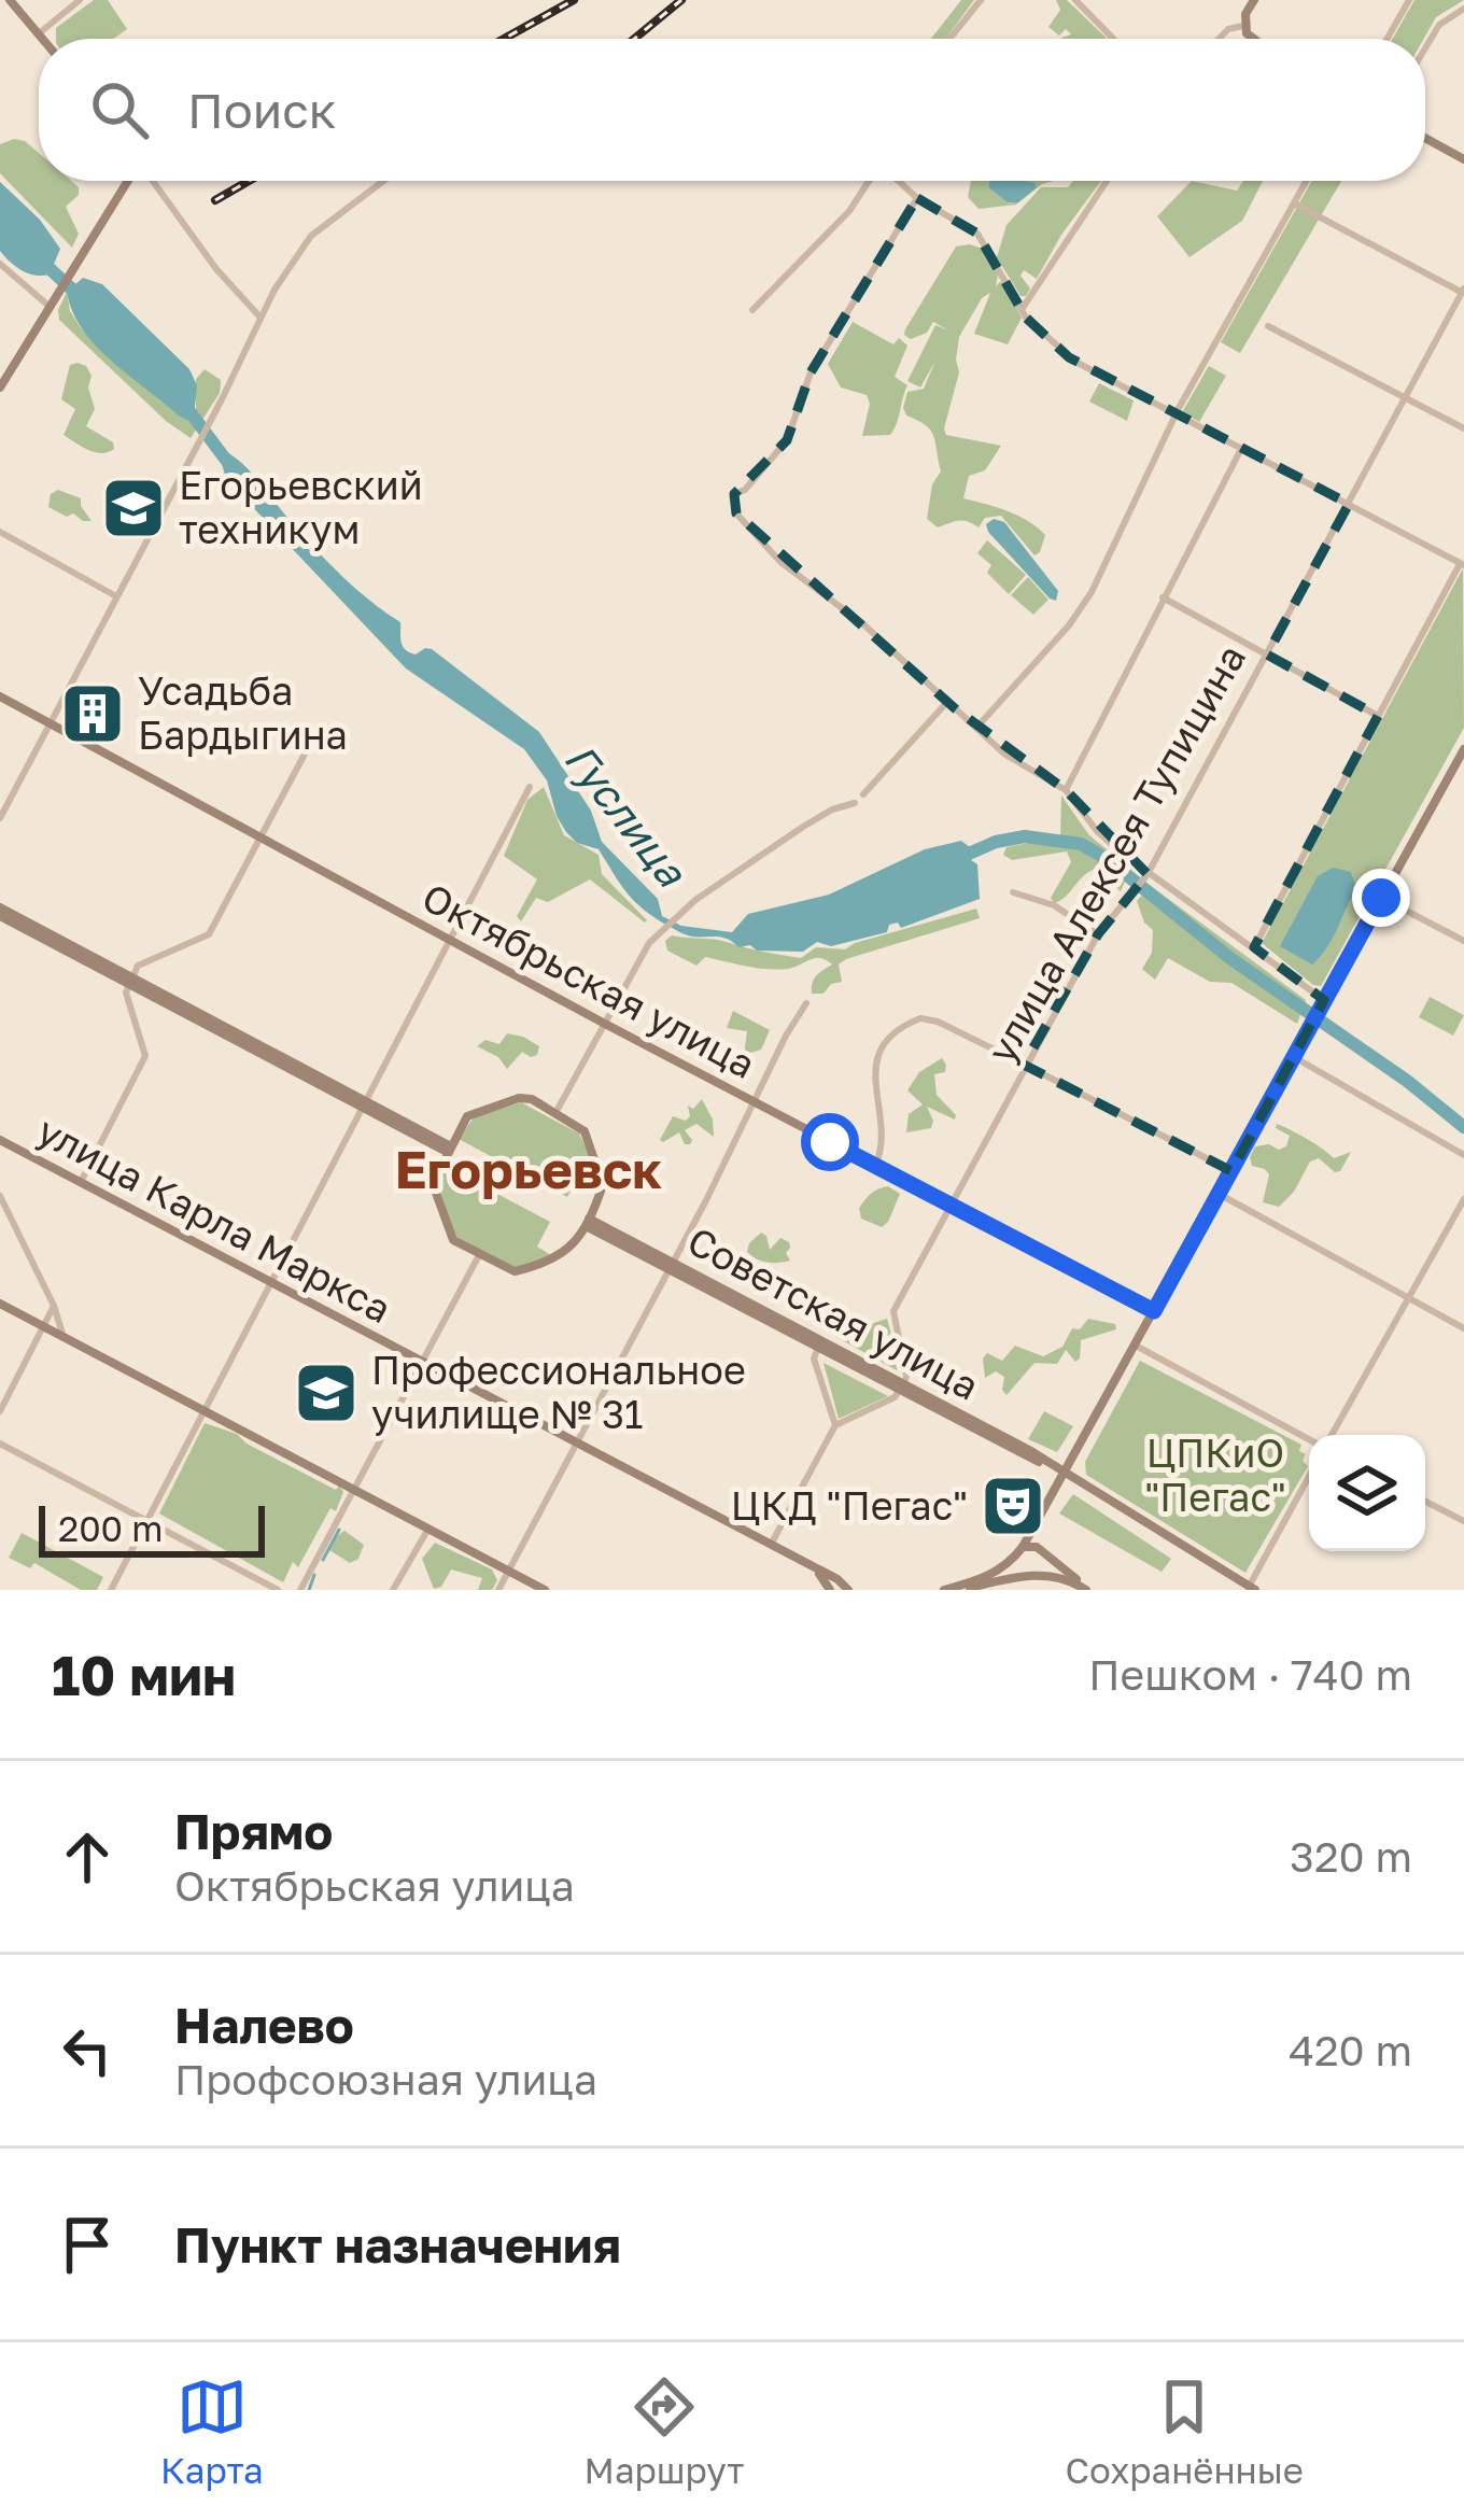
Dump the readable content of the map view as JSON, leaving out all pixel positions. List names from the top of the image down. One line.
{"streets":{"street":["улица Алексея Тупицина","Октябрьская улица","улица Карла Маркса","Советская улица"]},"crossings":[["улица Алексея Тупицина","Октябрьская улица"],["улица Алексея Тупицина","Советская улица"]],"districts":["Егорьевск"],"water":["Гуслица"],"parks":["ЦПКиО \"Пегас\""],"places":{"school or university":["Егорьевский техникум","Профессиональное училище № 31"],"building":["Усадьба Бардыгина"],"theatre":["ЦКД \"Пегас\""]},"scale_bar":"200 m","page":{"search":"Поиск","scale":"200 m","heading":["10 мин","Пешком · 740 m"],"list":[["Прямо","Октябрьская улица","320 m"],["Налево","Профсоюзная улица","420 m"],"Пункт назначения"],"nav":["Карта","Маршрут","Сохранённые"]}}
